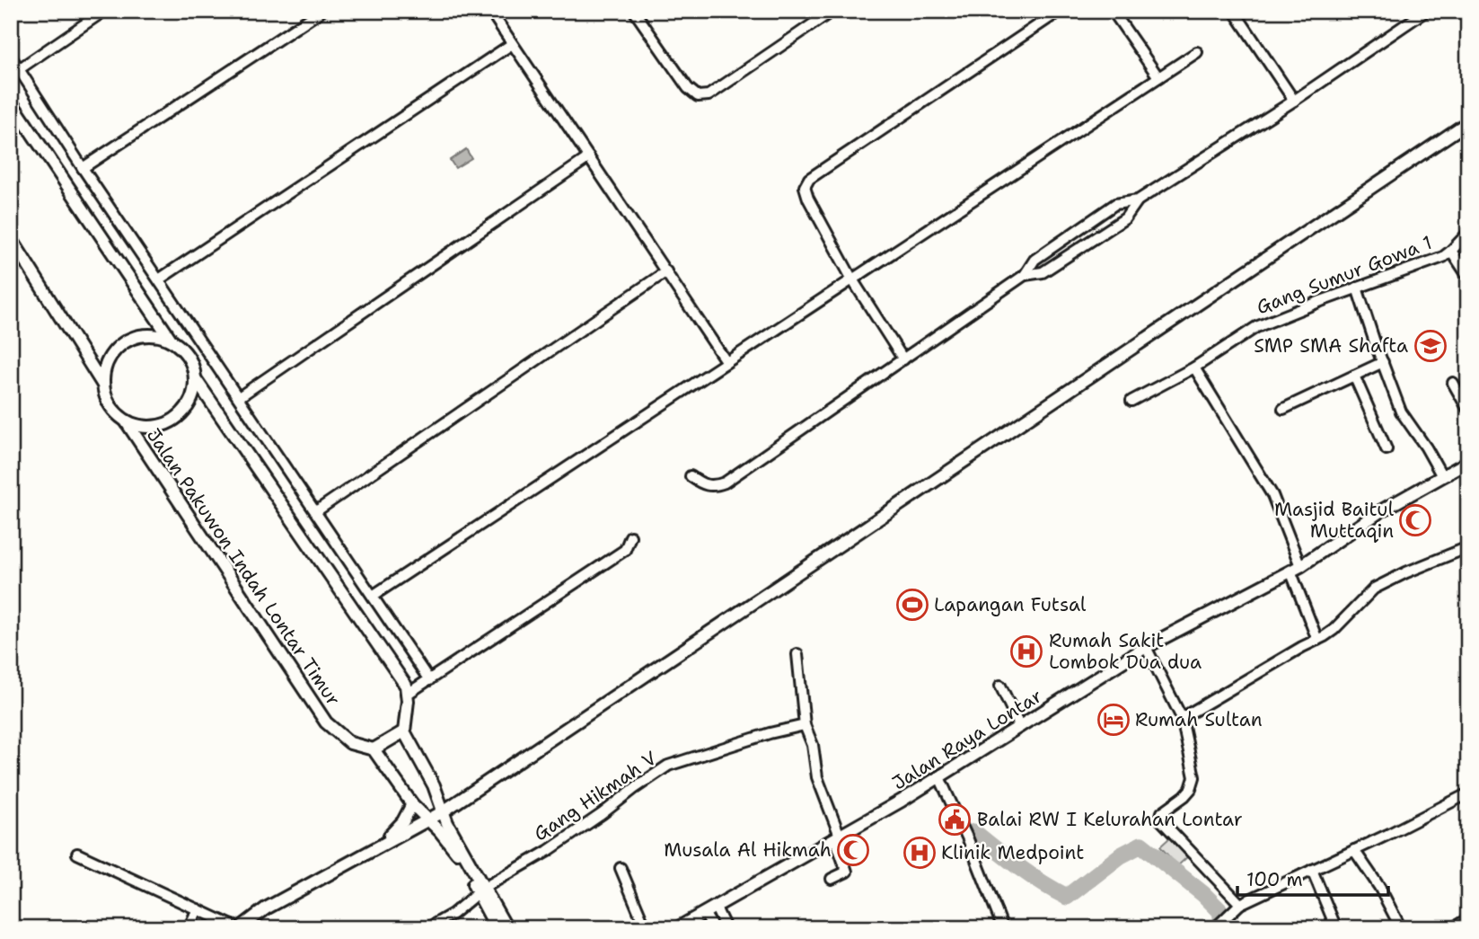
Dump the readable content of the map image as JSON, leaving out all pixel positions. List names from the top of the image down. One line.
{"streets":{"street":["Gang Sumur Gowa 1","Jalan Pakuwon Indah Lontar Timur","Jalan Raya Lontar","Gang Hikmah V"]},"places":{"school or university":["SMP SMA Shafta"],"mosque":["Masjid Baitul Muttaqin","Musala Al Hikmah"],"sports":["Lapangan Futsal"],"hospital":["Rumah Sakit Lombok Dua dua","Klinik Medpoint"],"hotel":["Rumah Sultan"],"public building":["Balai RW I Kelurahan Lontar"]},"scale_bar":"100 m"}
